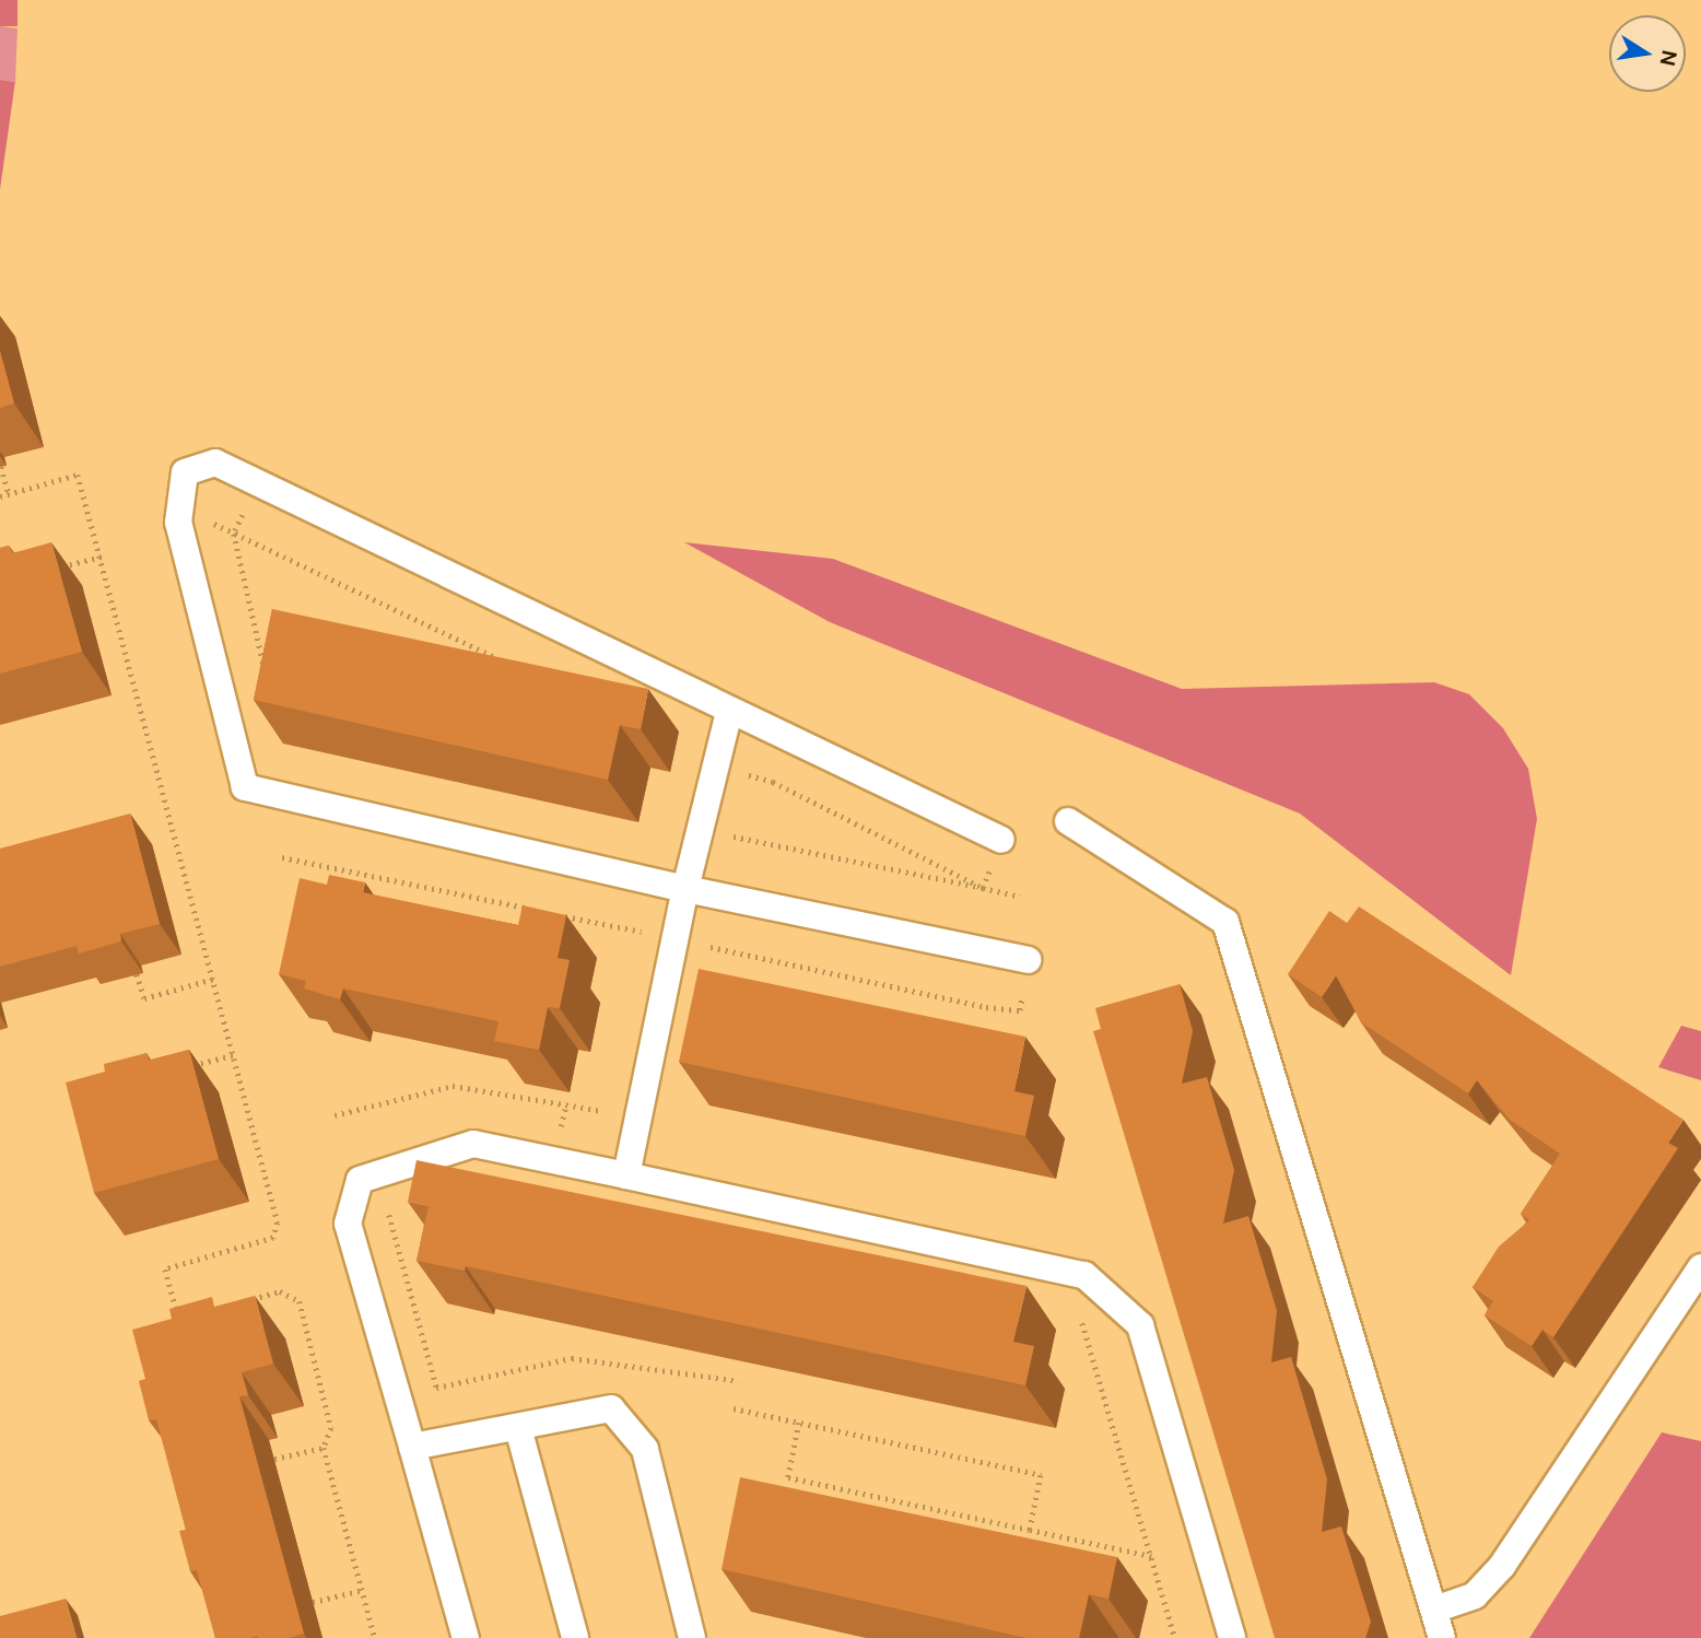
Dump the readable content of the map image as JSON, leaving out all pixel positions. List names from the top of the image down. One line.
{"north":"right"}
